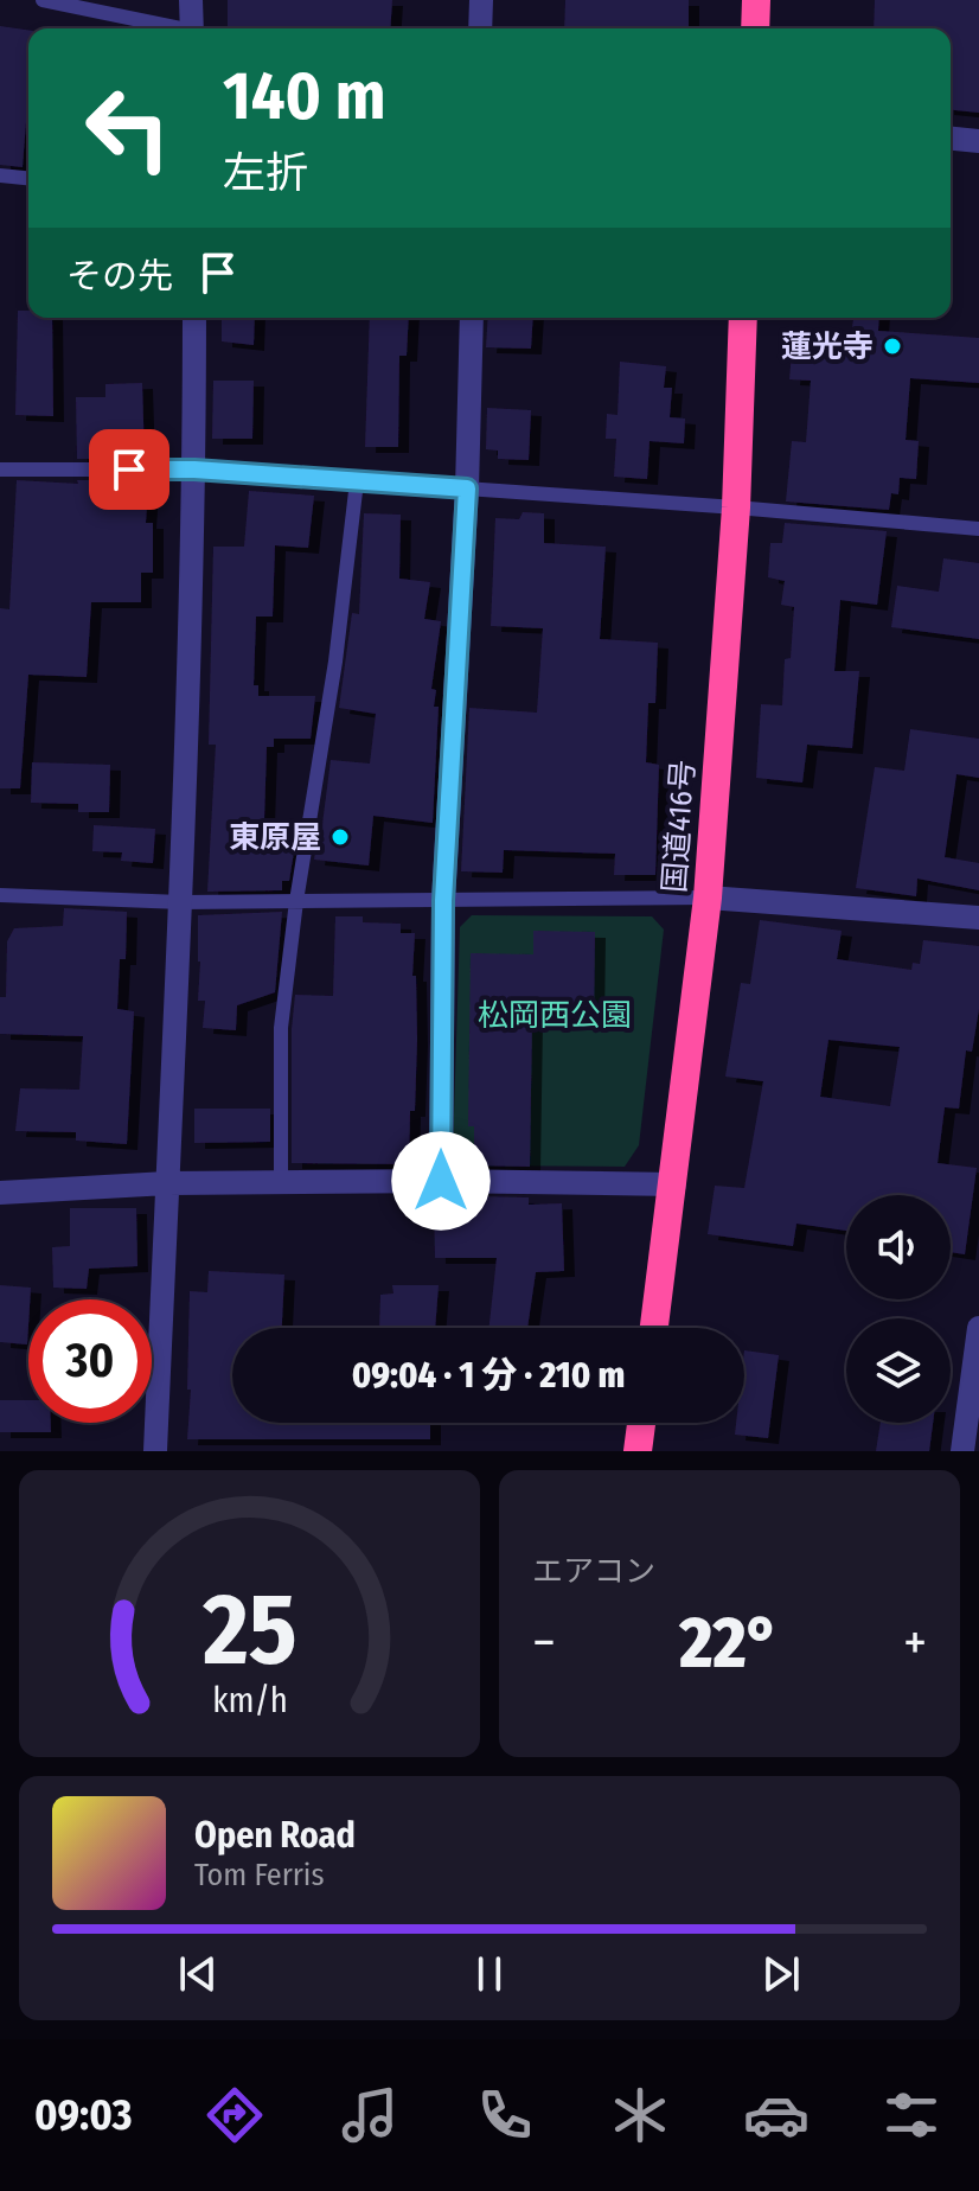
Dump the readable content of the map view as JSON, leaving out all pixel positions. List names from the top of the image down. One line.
{"streets":{"highway":["国道416号"]},"parks":["松岡西公園"],"places":["蓮光寺","東原屋"],"page":{"turn":["140 m","左折"],"then":"その先","limit":"30","trip":"09:04 · 1 分 · 210 m","tile":"エアコン","heat":["−","22°","+"],"song":["Open Road","Tom Ferris"],"tabs":"09:03","gauge":["25","km/h"]}}
